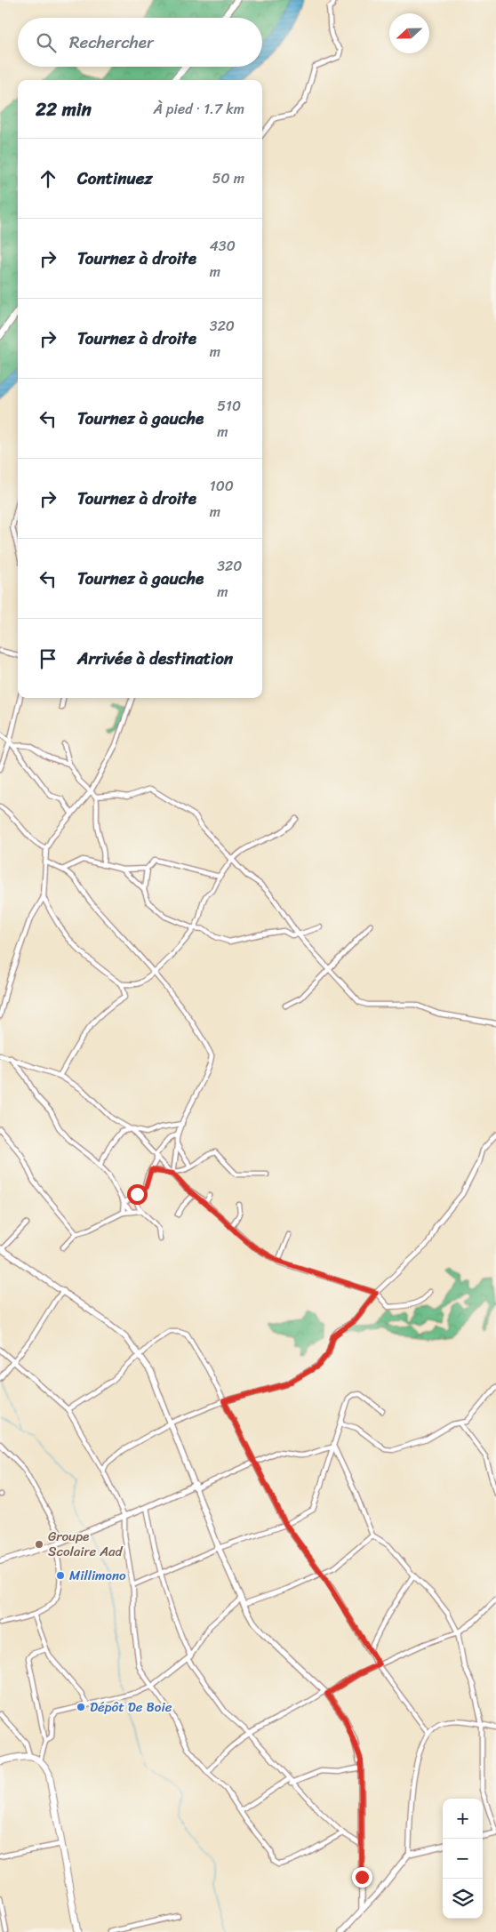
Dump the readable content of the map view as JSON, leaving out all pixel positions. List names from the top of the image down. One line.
{"places":["Groupe Scolaire Aad","Millimono","Dépôt De Boie"],"north":"left","page":{"search":"Rechercher","heading":["22 min","À pied · 1.7 km"],"list":[["Continuez","50 m"],["Tournez à droite","430 m"],["Tournez à droite","320 m"],["Tournez à gauche","510 m"],["Tournez à droite","100 m"],["Tournez à gauche","320 m"],"Arrivée à destination"],"map_buttons":["+","−"]}}
